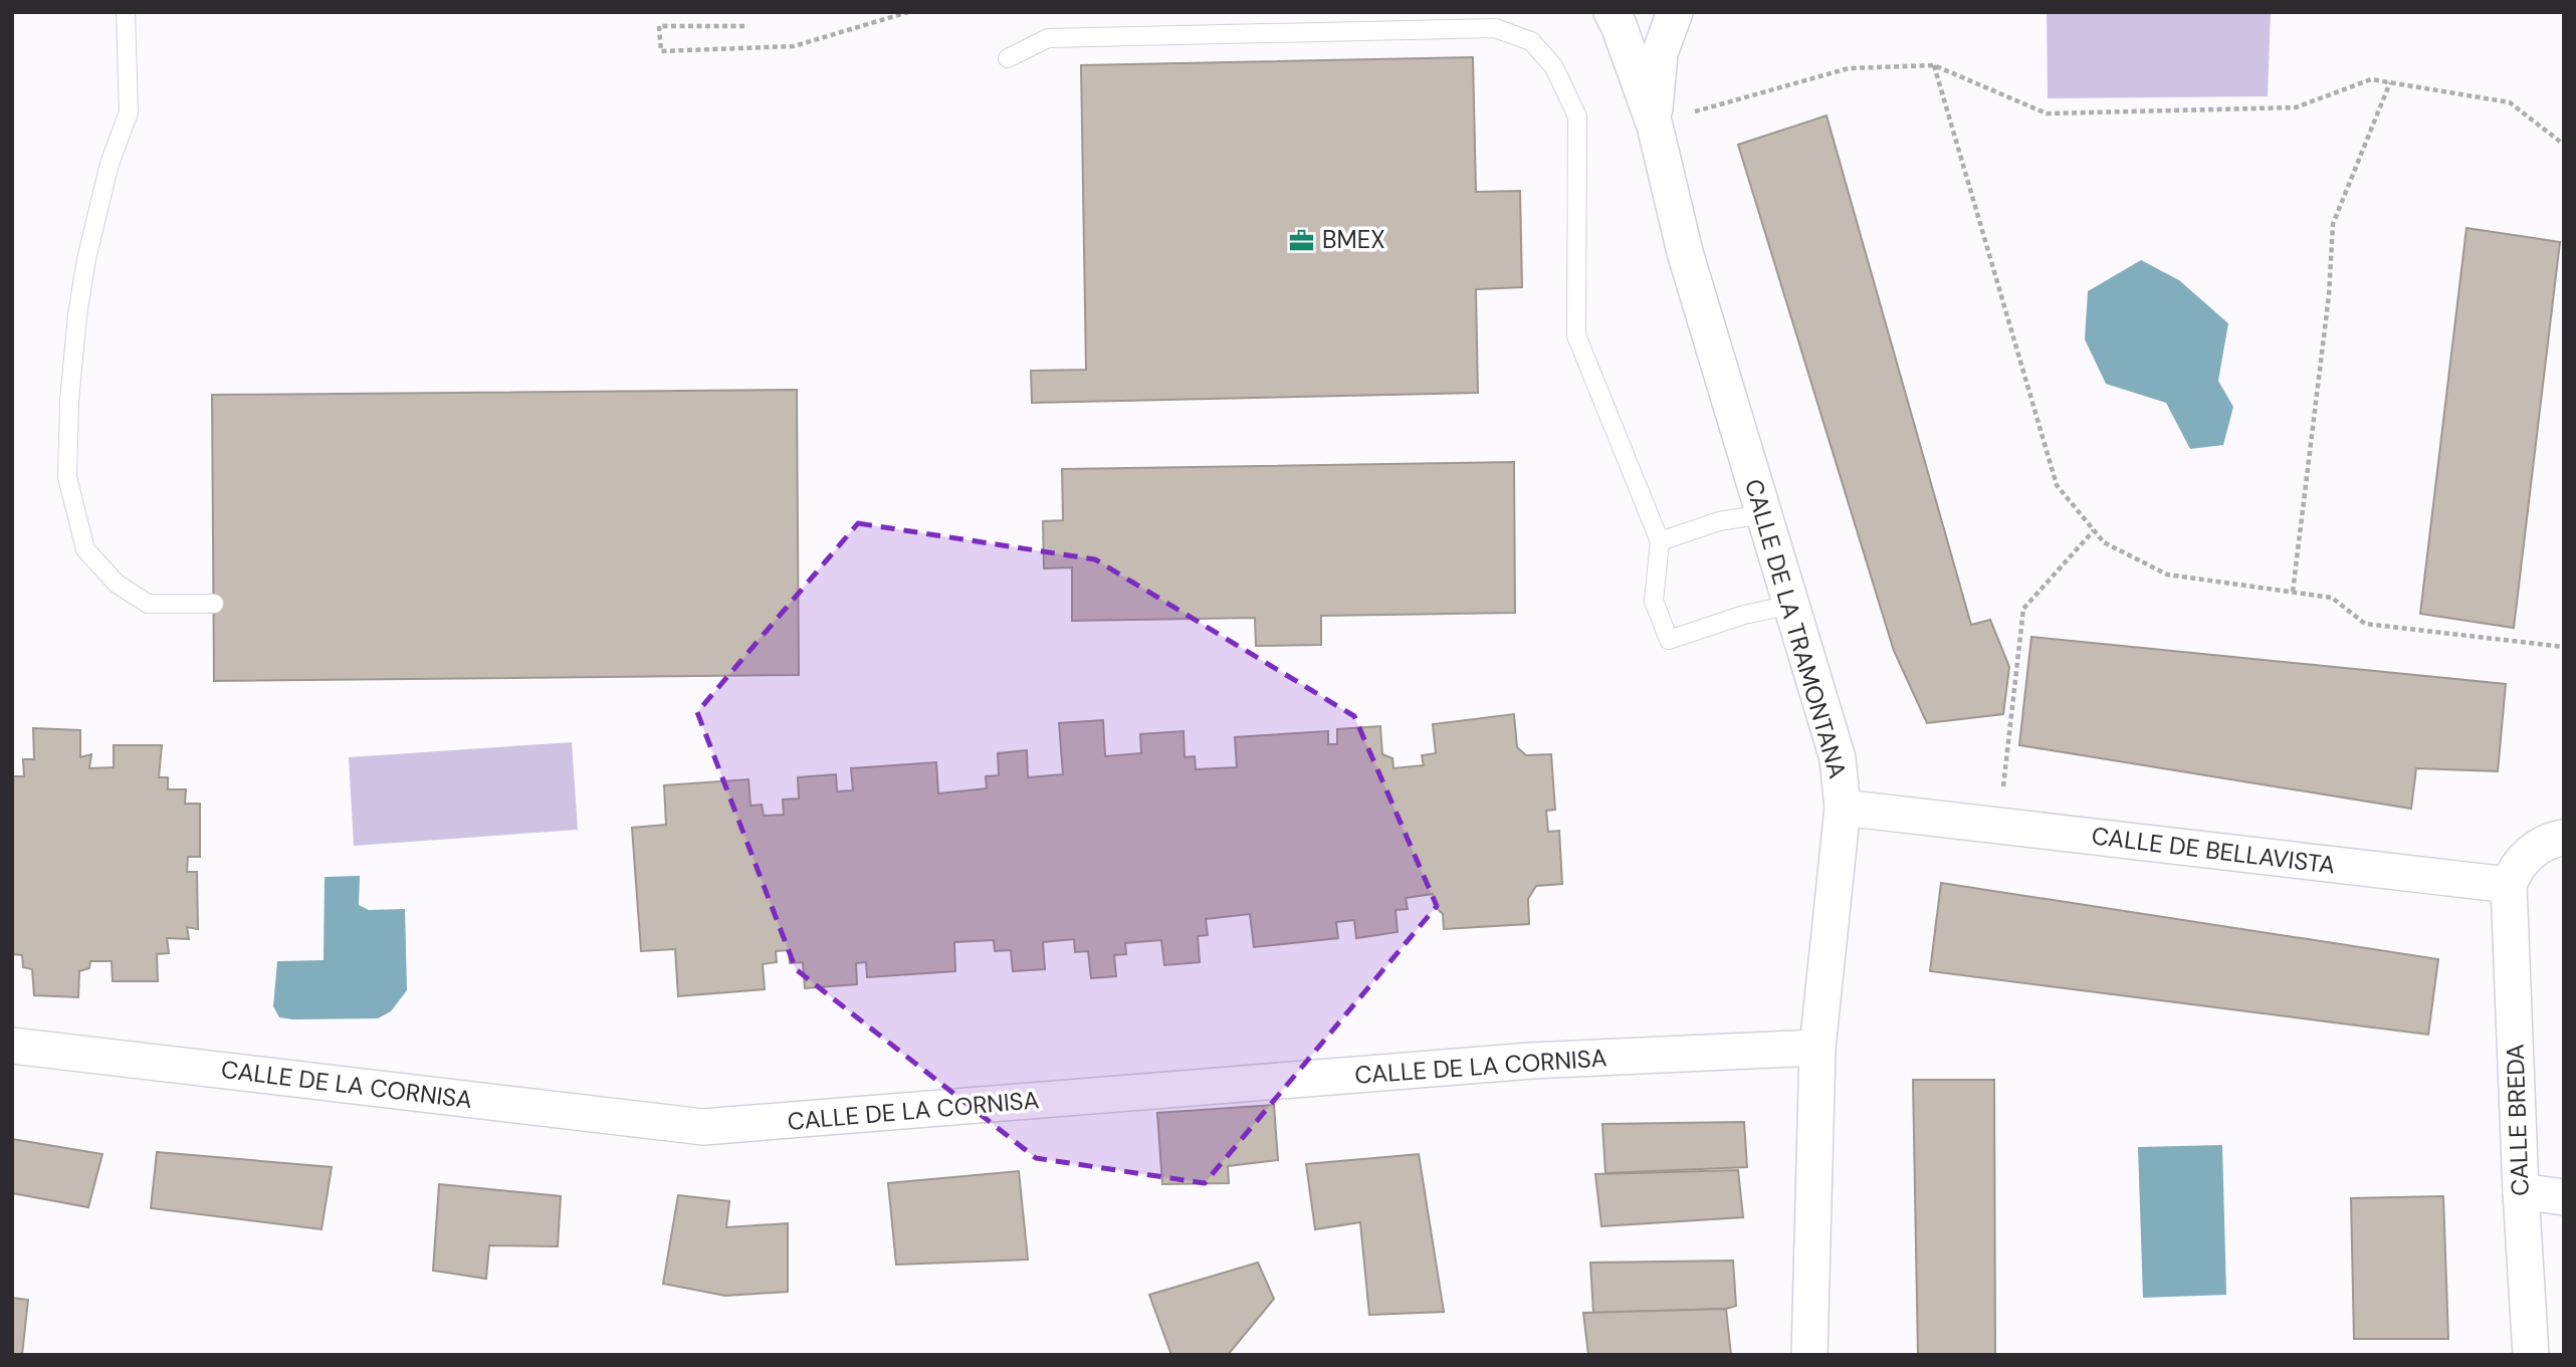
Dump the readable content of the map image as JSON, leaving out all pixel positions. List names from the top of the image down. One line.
{"streets":{"street":["CALLE DE LA TRAMONTANA","CALLE DE BELLAVISTA","CALLE DE LA CORNISA","CALLE BREDA"]},"crossings":[["CALLE DE LA TRAMONTANA","CALLE DE BELLAVISTA"],["CALLE DE LA TRAMONTANA","CALLE DE LA CORNISA"],["CALLE DE BELLAVISTA","CALLE BREDA"]],"places":{"office":["BMEX"]}}
